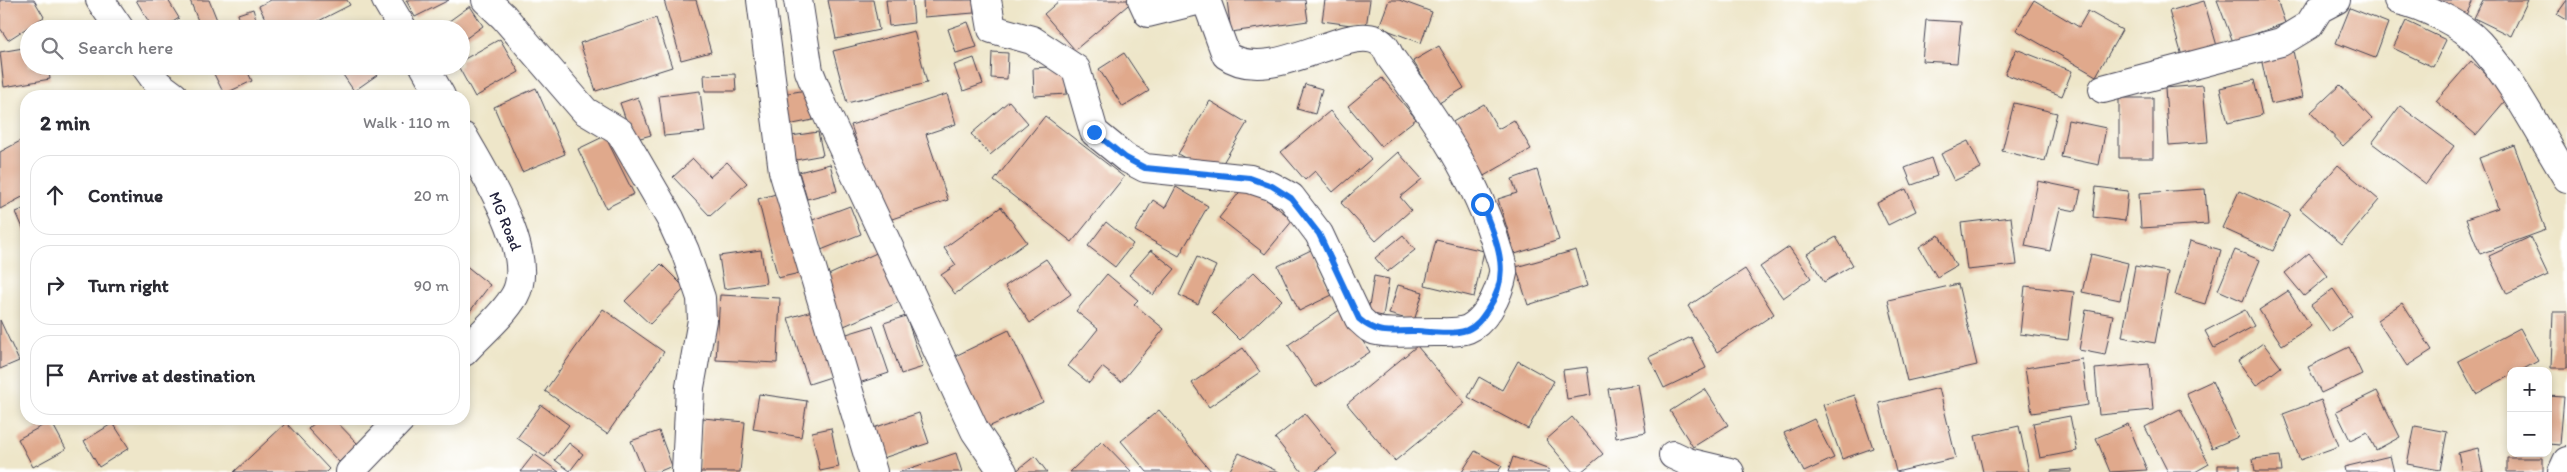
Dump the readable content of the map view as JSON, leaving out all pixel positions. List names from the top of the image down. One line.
{"streets":{"street":["MG Road"]},"page":{"search":"Search here","heading":["2 min","Walk · 110 m"],"list":[["Continue","20 m"],["Turn right","90 m"],"Arrive at destination"],"map_buttons":["+","−"]}}
